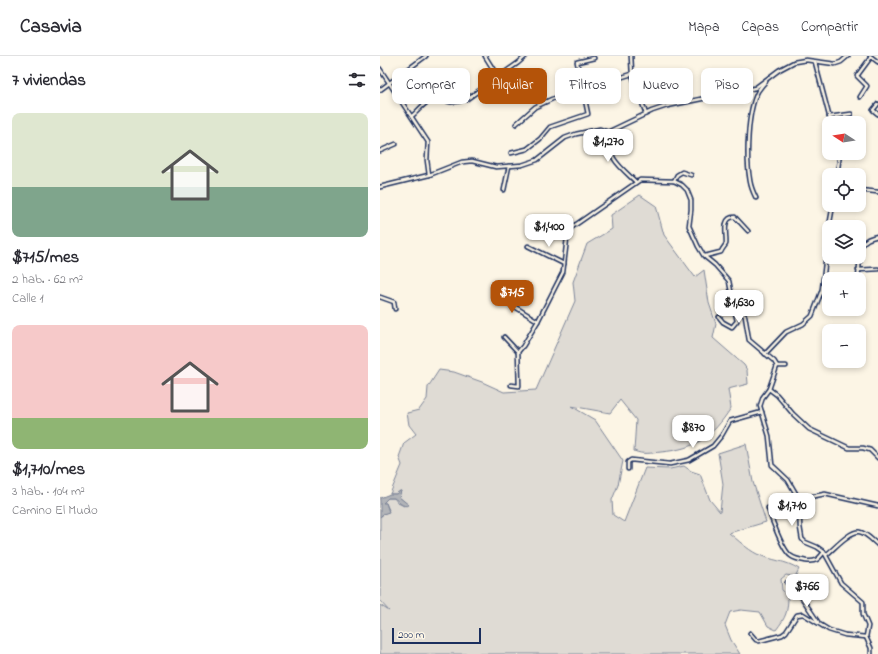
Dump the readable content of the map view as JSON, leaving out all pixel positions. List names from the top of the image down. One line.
{"scale_bar":"200 m","north":"left","page":{"header":"Casavia","nav":["Mapa","Capas","Compartir"],"heading":"7 viviendas","chip":["Comprar","Alquilar","Filtros","Nuevo","Piso"],"list":[{"name":"$715/mes","note":"2 hab. · 62 m² · Calle 1"},{"name":"$1,710/mes","note":"3 hab. · 104 m² · Camino El Mudo"}],"map_buttons":["+","−"],"price":["$1,270","$1,400","$715","$1,630","$870","$1,710","$766"],"scale":"200 m"}}
